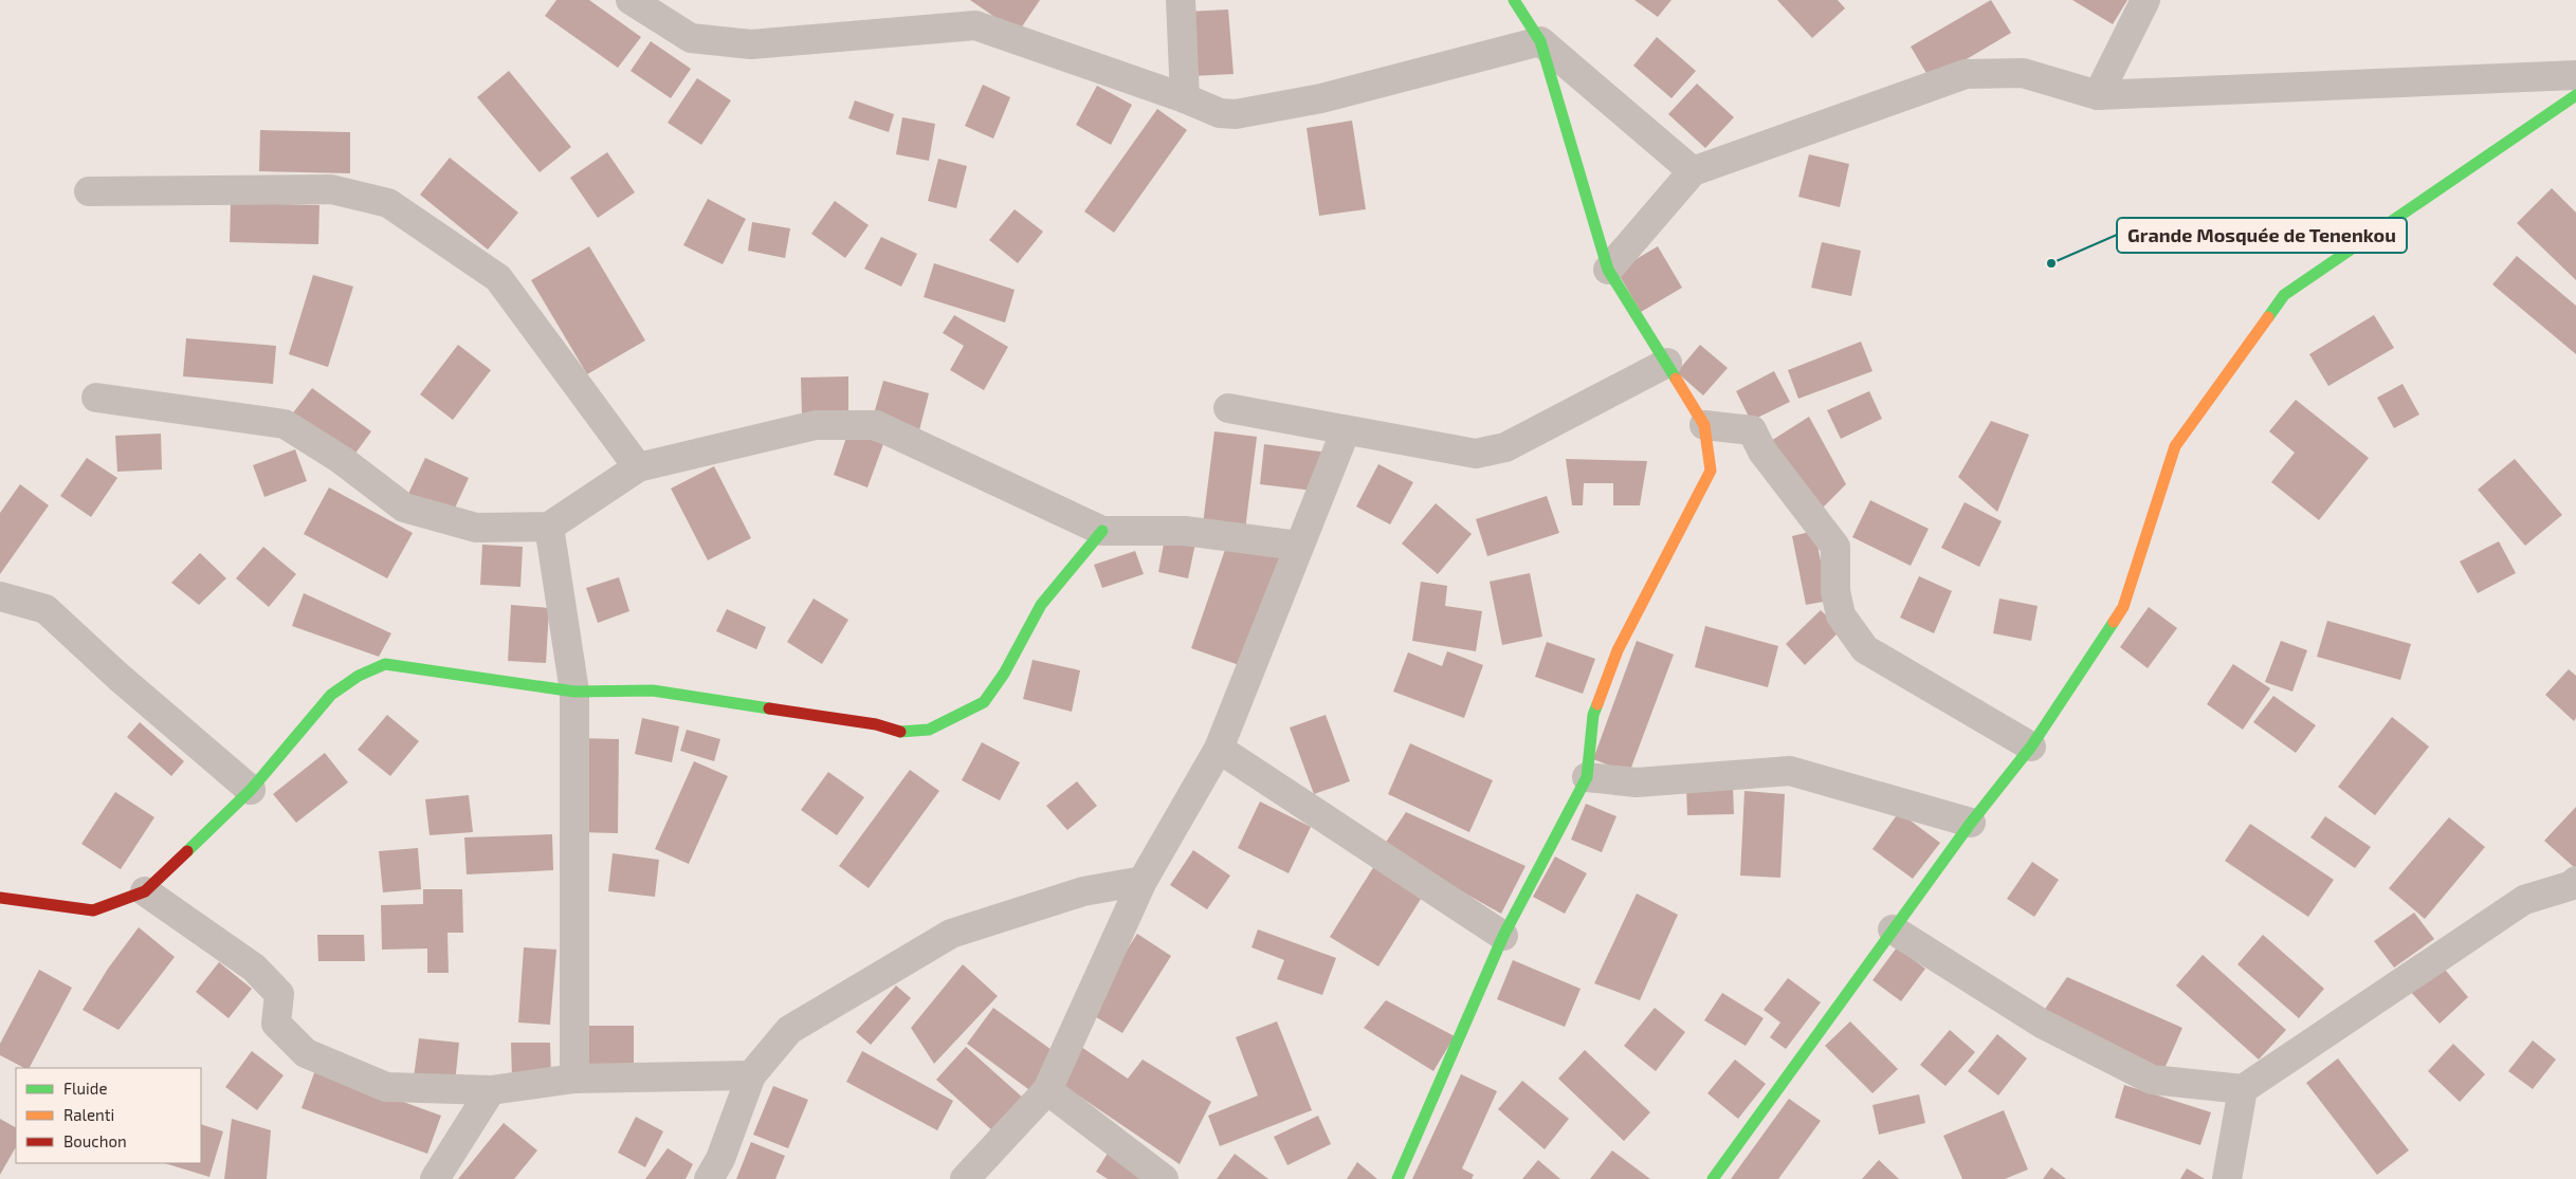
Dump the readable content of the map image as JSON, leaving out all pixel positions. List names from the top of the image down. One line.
{"places":["Grande Mosquée de Tenenkou"],"legend":["Fluide","Ralenti","Bouchon"]}
